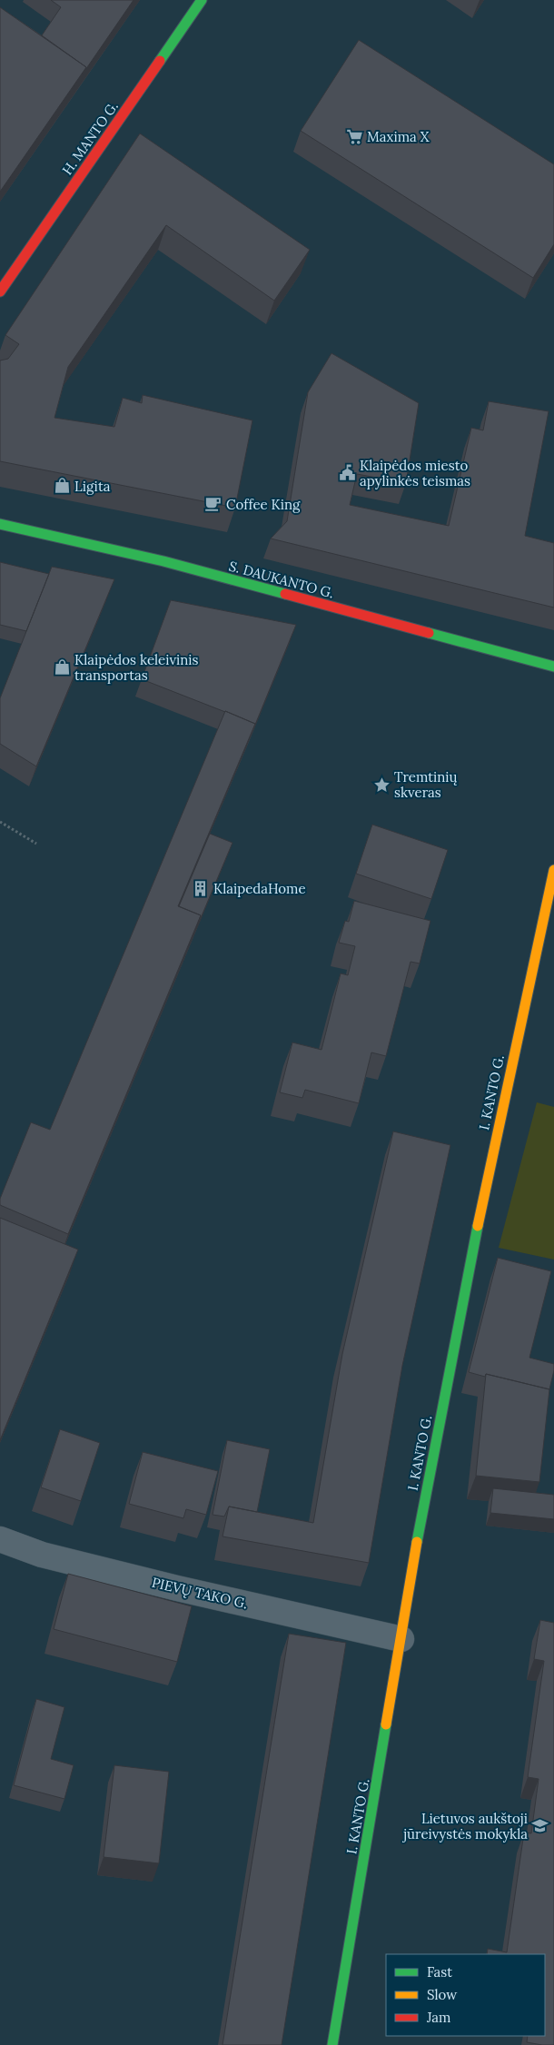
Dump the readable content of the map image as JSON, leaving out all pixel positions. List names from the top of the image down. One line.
{"streets":{"street":["H. MANTO G.","S. DAUKANTO G.","I. KANTO G.","PIEVŲ TAKO G."]},"crossings":[["I. KANTO G.","PIEVŲ TAKO G."]],"places":{"supermarket":["Maxima X"],"public building":["Klaipėdos miesto apylinkės teismas"],"shop":["Ligita","Klaipėdos keleivinis transportas"],"cafe":["Coffee King"],"place":["Tremtinių skveras"],"building":["KlaipedaHome"],"school or university":["Lietuvos aukštoji jūreivystės mokykla"]},"legend":["Fast","Slow","Jam"]}
